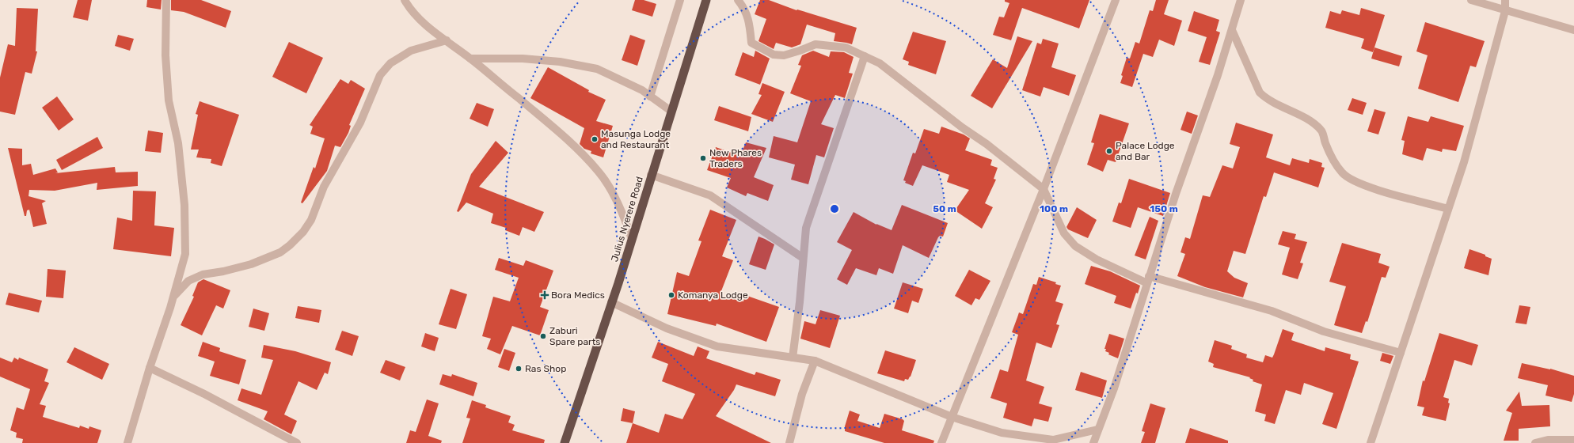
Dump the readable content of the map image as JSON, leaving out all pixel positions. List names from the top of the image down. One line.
{"streets":{"highway":["Julius Nyerere Road"]},"places":{"other":["Masunga Lodge and Restaurant","Palace Lodge and Bar","New Phares Traders","Komanya Lodge","Zaburi Spare parts","Ras Shop"],"health":["Bora Medics"]},"rings":["50 m","100 m","150 m"]}
